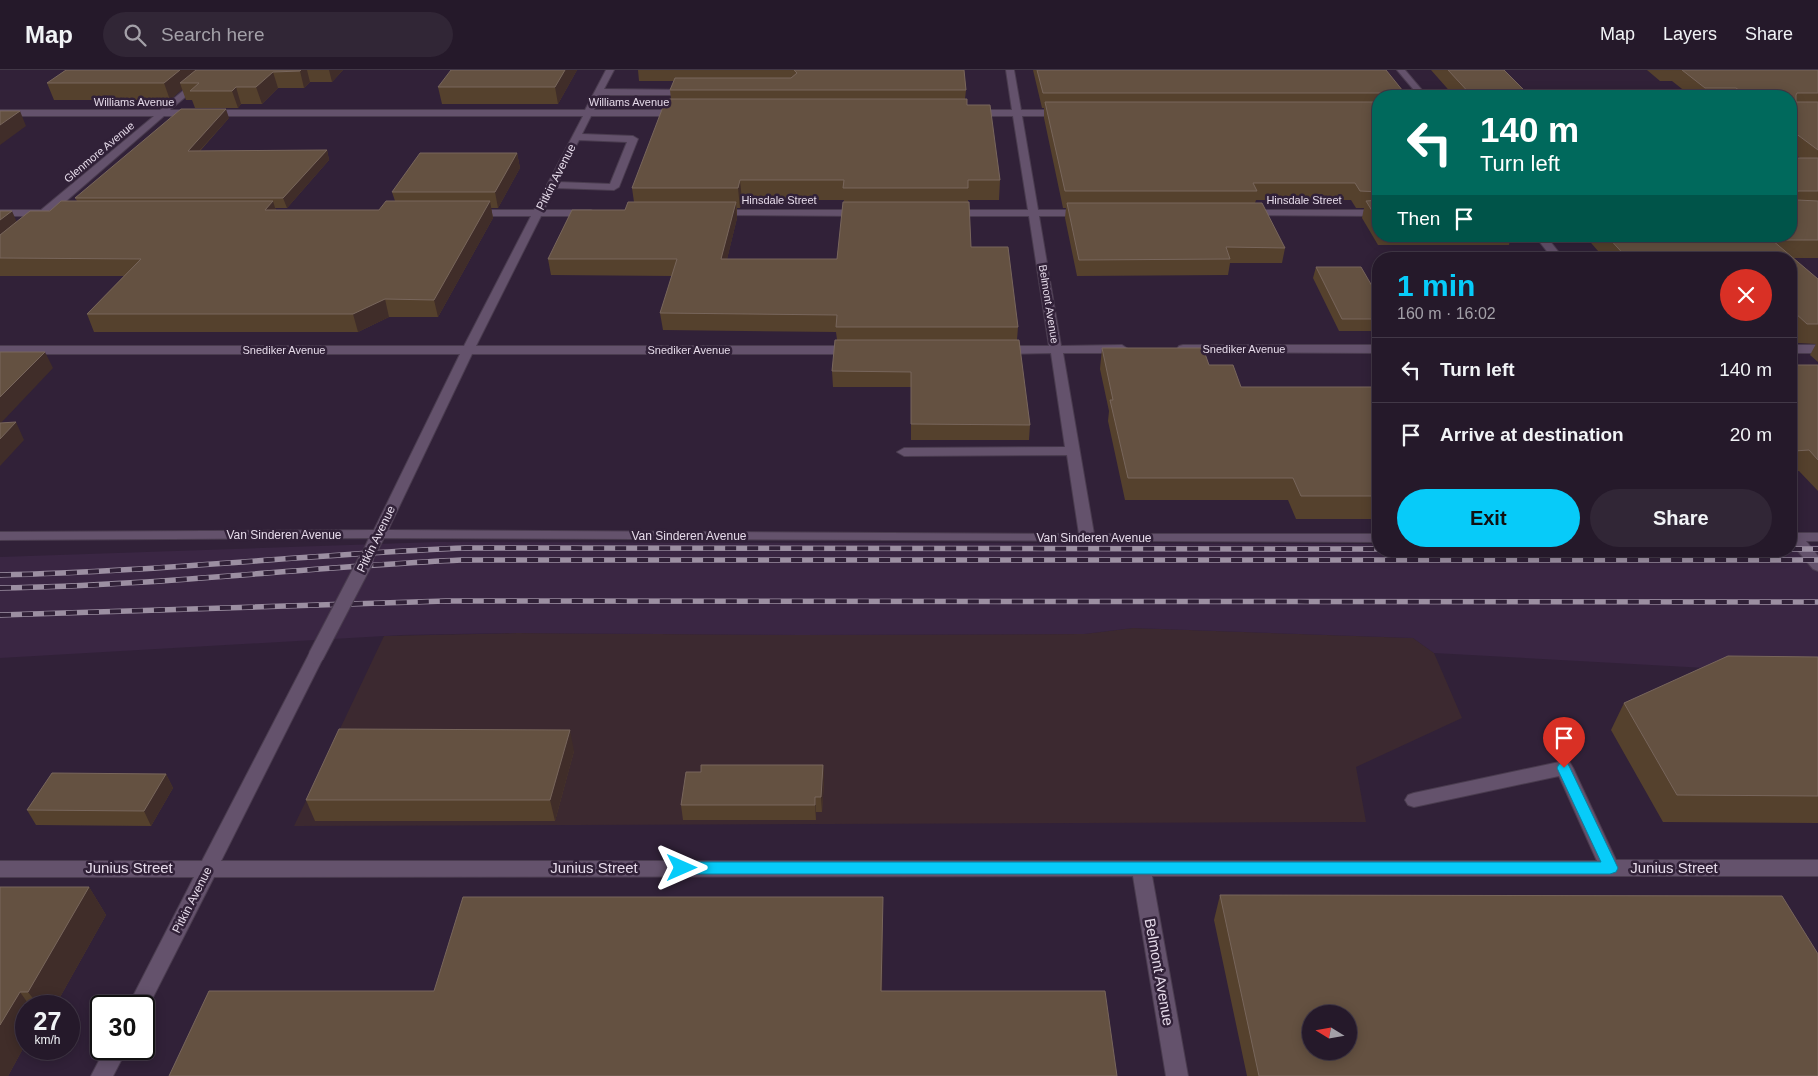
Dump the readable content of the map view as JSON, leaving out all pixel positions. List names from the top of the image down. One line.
{"streets":{"street":["Williams Avenue","Glenmore Avenue","Pitkin Avenue","Hinsdale Street","Belmont Avenue","Snediker Avenue","Van Sinderen Avenue","Junius Street"]},"crossings":[["Williams Avenue","Glenmore Avenue"],["Williams Avenue","Pitkin Avenue"],["Pitkin Avenue","Snediker Avenue"],["Pitkin Avenue","Van Sinderen Avenue"],["Pitkin Avenue","Junius Street"],["Belmont Avenue","Van Sinderen Avenue"],["Belmont Avenue","Junius Street"]],"north":"left","page":{"header":"Map","search":"Search here","nav":["Map","Layers","Share"],"turn":["140 m","Turn left"],"then":"Then","heading":["1 min","160 m · 16:02"],"list":[{"name":"Turn left","value":"140 m"},{"name":"Arrive at destination","value":"20 m"}],"buttons":["Exit","Share"],"speed":"27 km/h","limit":"30"}}
